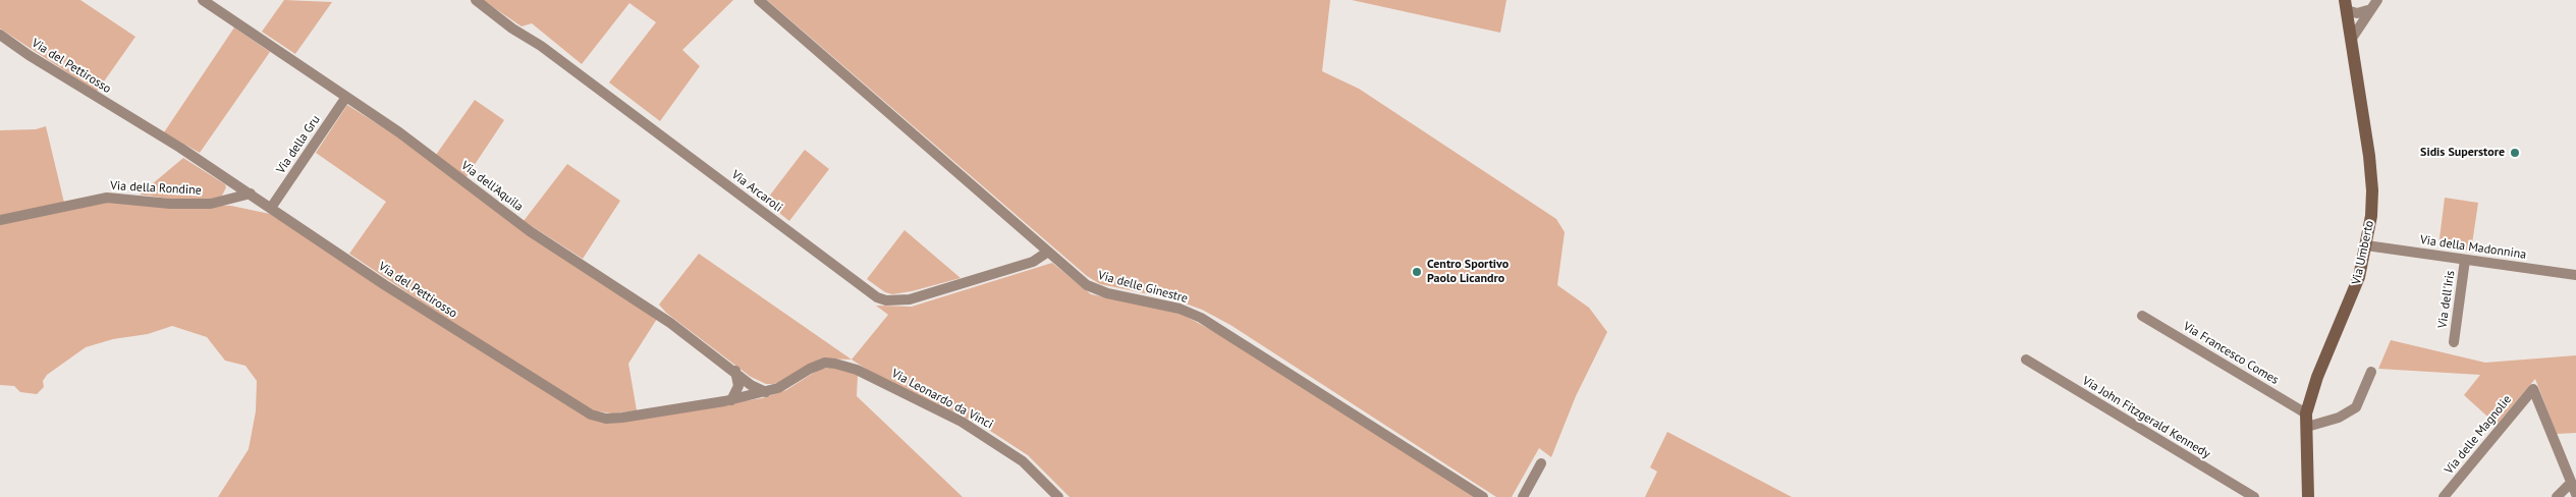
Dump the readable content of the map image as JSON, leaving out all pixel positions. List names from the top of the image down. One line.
{"streets":{"main road":["Via Umberto"],"street":["Via del Pettirosso","Via della Gru","Via dell'Aquila","Via della Rondine","Via Arcaroli","Via della Madonnina","Via delle Ginestre","Via dell'Iris","Via Francesco Comes","Via Leonardo da Vinci","Via John Fitzgerald Kennedy","Via delle Magnolie"]},"crossings":[["Via del Pettirosso","Via della Gru"],["Via del Pettirosso","Via dell'Aquila"],["Via del Pettirosso","Via della Rondine"],["Via del Pettirosso","Via Leonardo da Vinci"],["Via della Gru","Via dell'Aquila"],["Via Arcaroli","Via delle Ginestre"],["Via della Madonnina","Via Umberto"],["Via della Madonnina","Via dell'Iris"],["Via Umberto","Via Francesco Comes"]],"places":["Sidis Superstore","Centro Sportivo Paolo Licandro"]}
